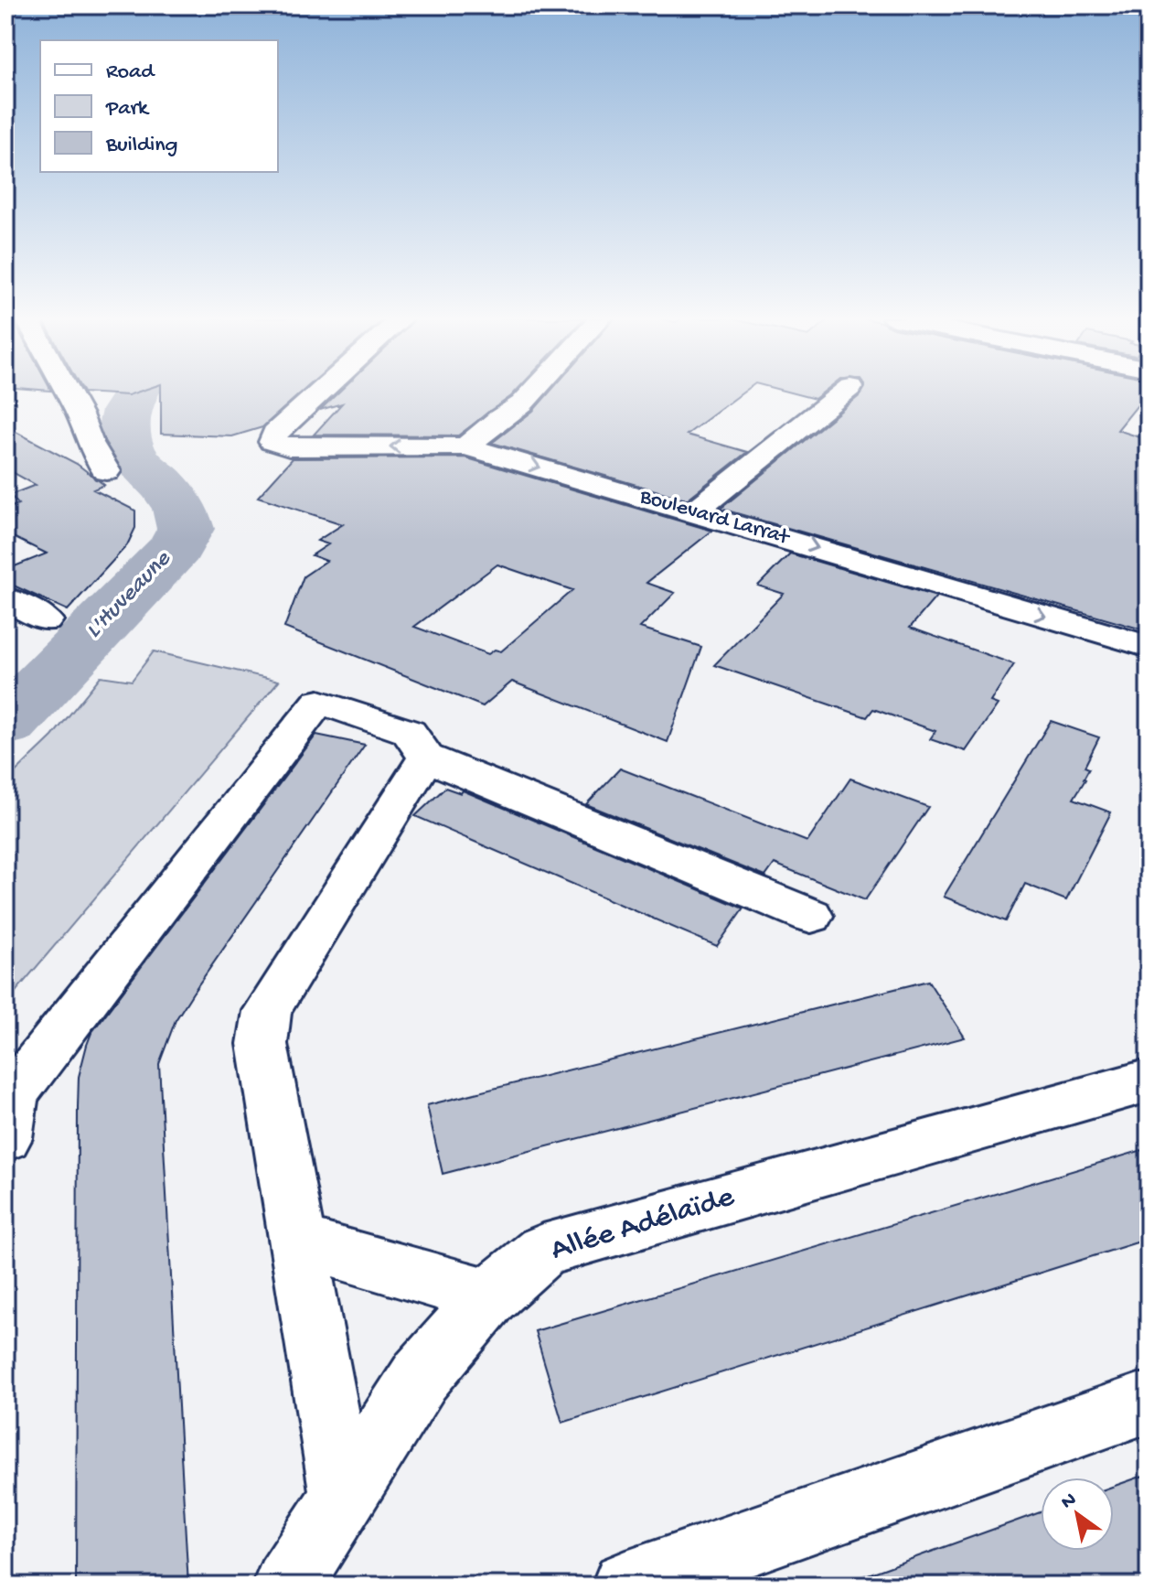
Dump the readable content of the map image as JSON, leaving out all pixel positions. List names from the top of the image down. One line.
{"streets":{"street":["Boulevard Larrat","Allée Adélaïde"]},"water":["L'Huveaune"],"legend":["Road","Park","Building"],"north":"top left"}
